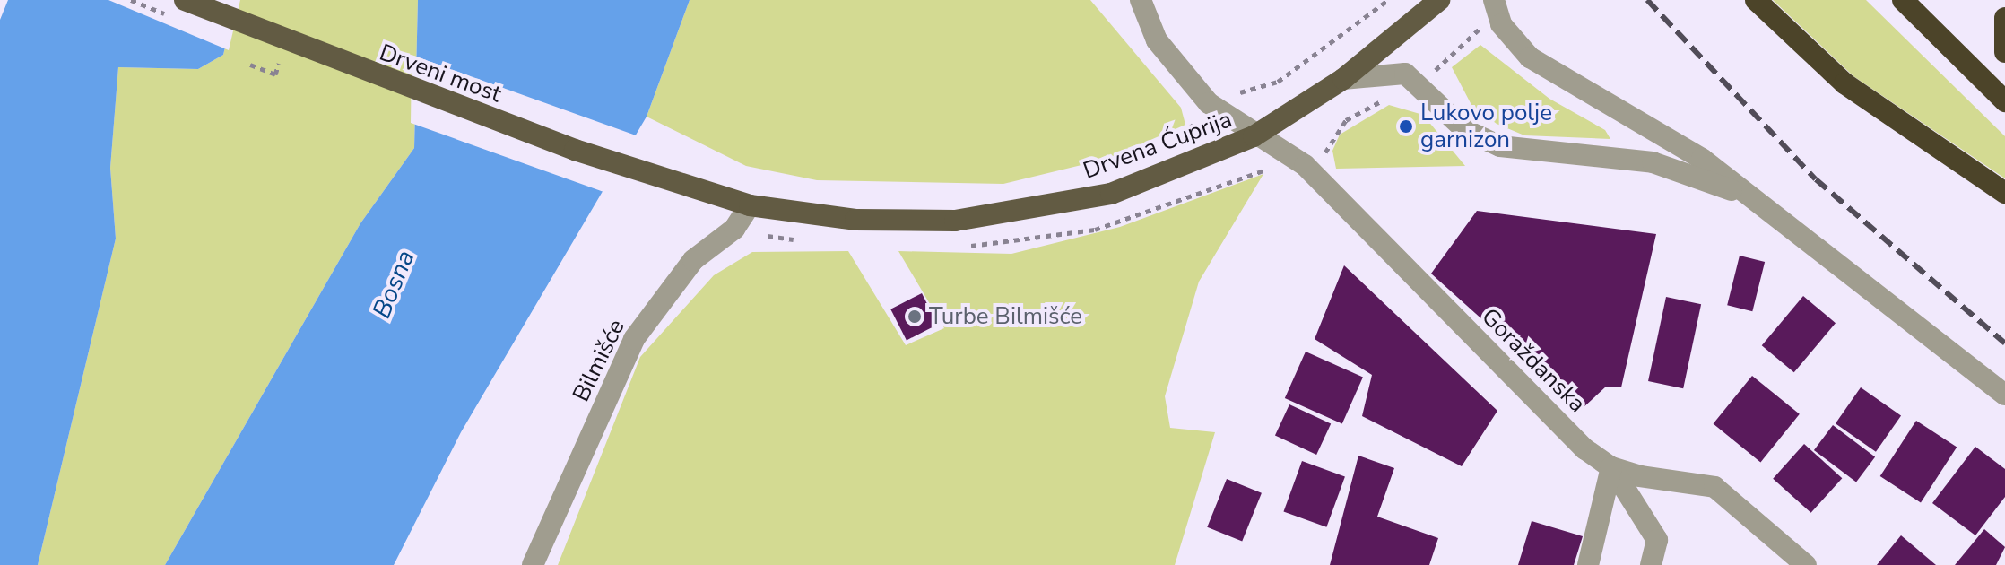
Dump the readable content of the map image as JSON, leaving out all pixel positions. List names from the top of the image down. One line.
{"streets":{"main road":["Drveni most","Drvena Ćuprija"],"street":["Bilmišće","Goraždanska"]},"crossings":[["Drveni most","Drvena Ćuprija"],["Drvena Ćuprija","Bilmišće"],["Drvena Ćuprija","Goraždanska"]],"water":["Bosna"],"places":["Lukovo polje garnizon","Turbe Bilmišće"]}
